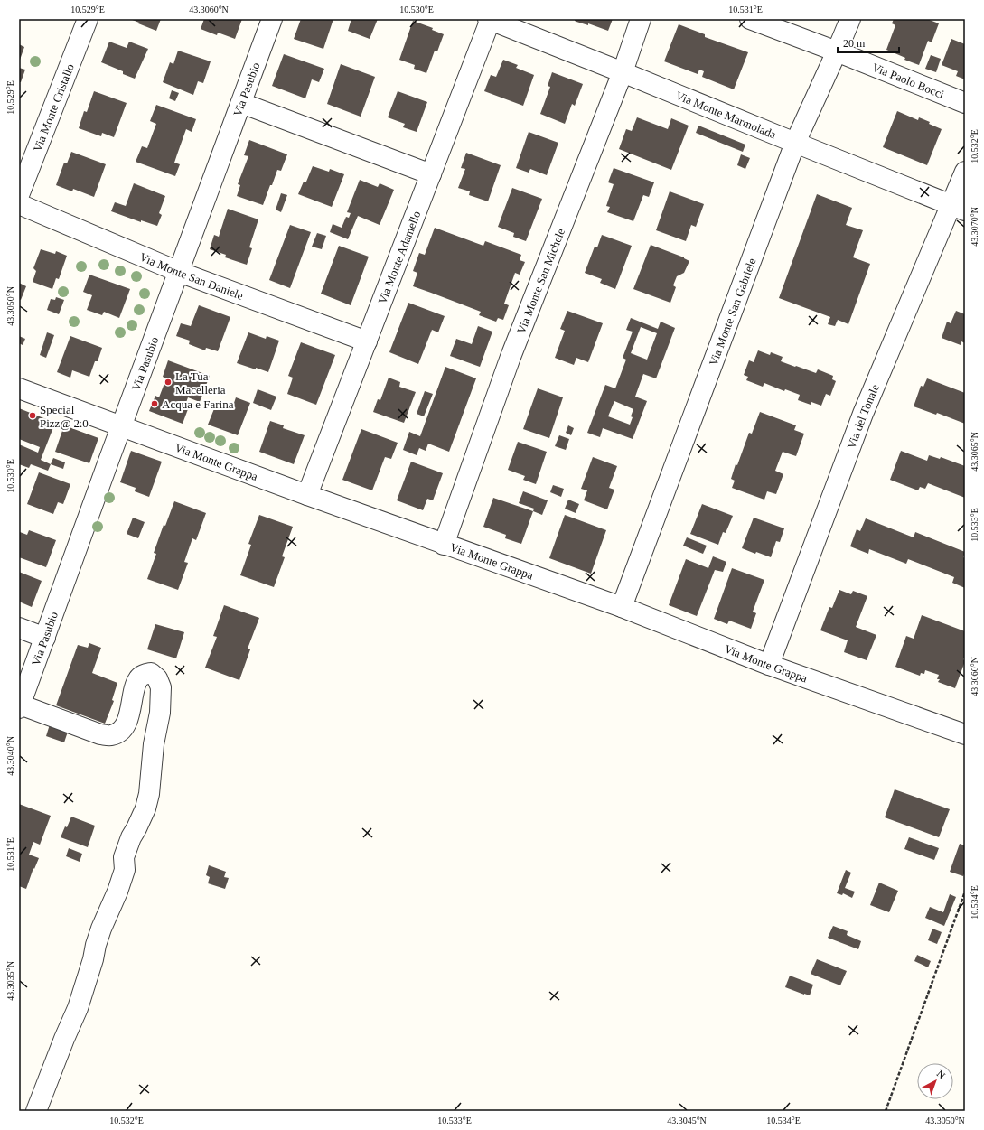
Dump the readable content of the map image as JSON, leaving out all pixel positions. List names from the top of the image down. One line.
{"streets":{"street":["Via Paolo Bocci","Via Pasubio","Via Monte Cristallo","Via Monte Marmolada","Via Monte Adamello","Via Monte San Daniele","Via Monte San Michele","Via Monte San Gabriele","Via del Tonale","Via Monte Grappa"]},"crossings":[["Via Paolo Bocci","Via Monte San Gabriele"],["Via Pasubio","Via Monte San Daniele"],["Via Pasubio","Via Monte Grappa"],["Via Monte Marmolada","Via Monte Adamello"],["Via Monte Marmolada","Via Monte San Michele"],["Via Monte Marmolada","Via Monte San Gabriele"],["Via Monte Marmolada","Via del Tonale"],["Via Monte Adamello","Via Monte San Daniele"],["Via Monte Adamello","Via Monte Grappa"],["Via Monte San Michele","Via Monte Grappa"],["Via Monte San Gabriele","Via Monte Grappa"],["Via del Tonale","Via Monte Grappa"]],"places":["La Tua Macelleria","Acqua e Farina","Special Pizz@ 2.0"],"scale_bar":"20 m","north":"top right","coordinates":["10.529°E","43.3060°N","10.530°E","10.531°E","10.532°E","43.3070°N","43.3050°N","43.3065°N","10.533°E","43.3040°N","10.534°E","43.3035°N","43.3045°N"]}
